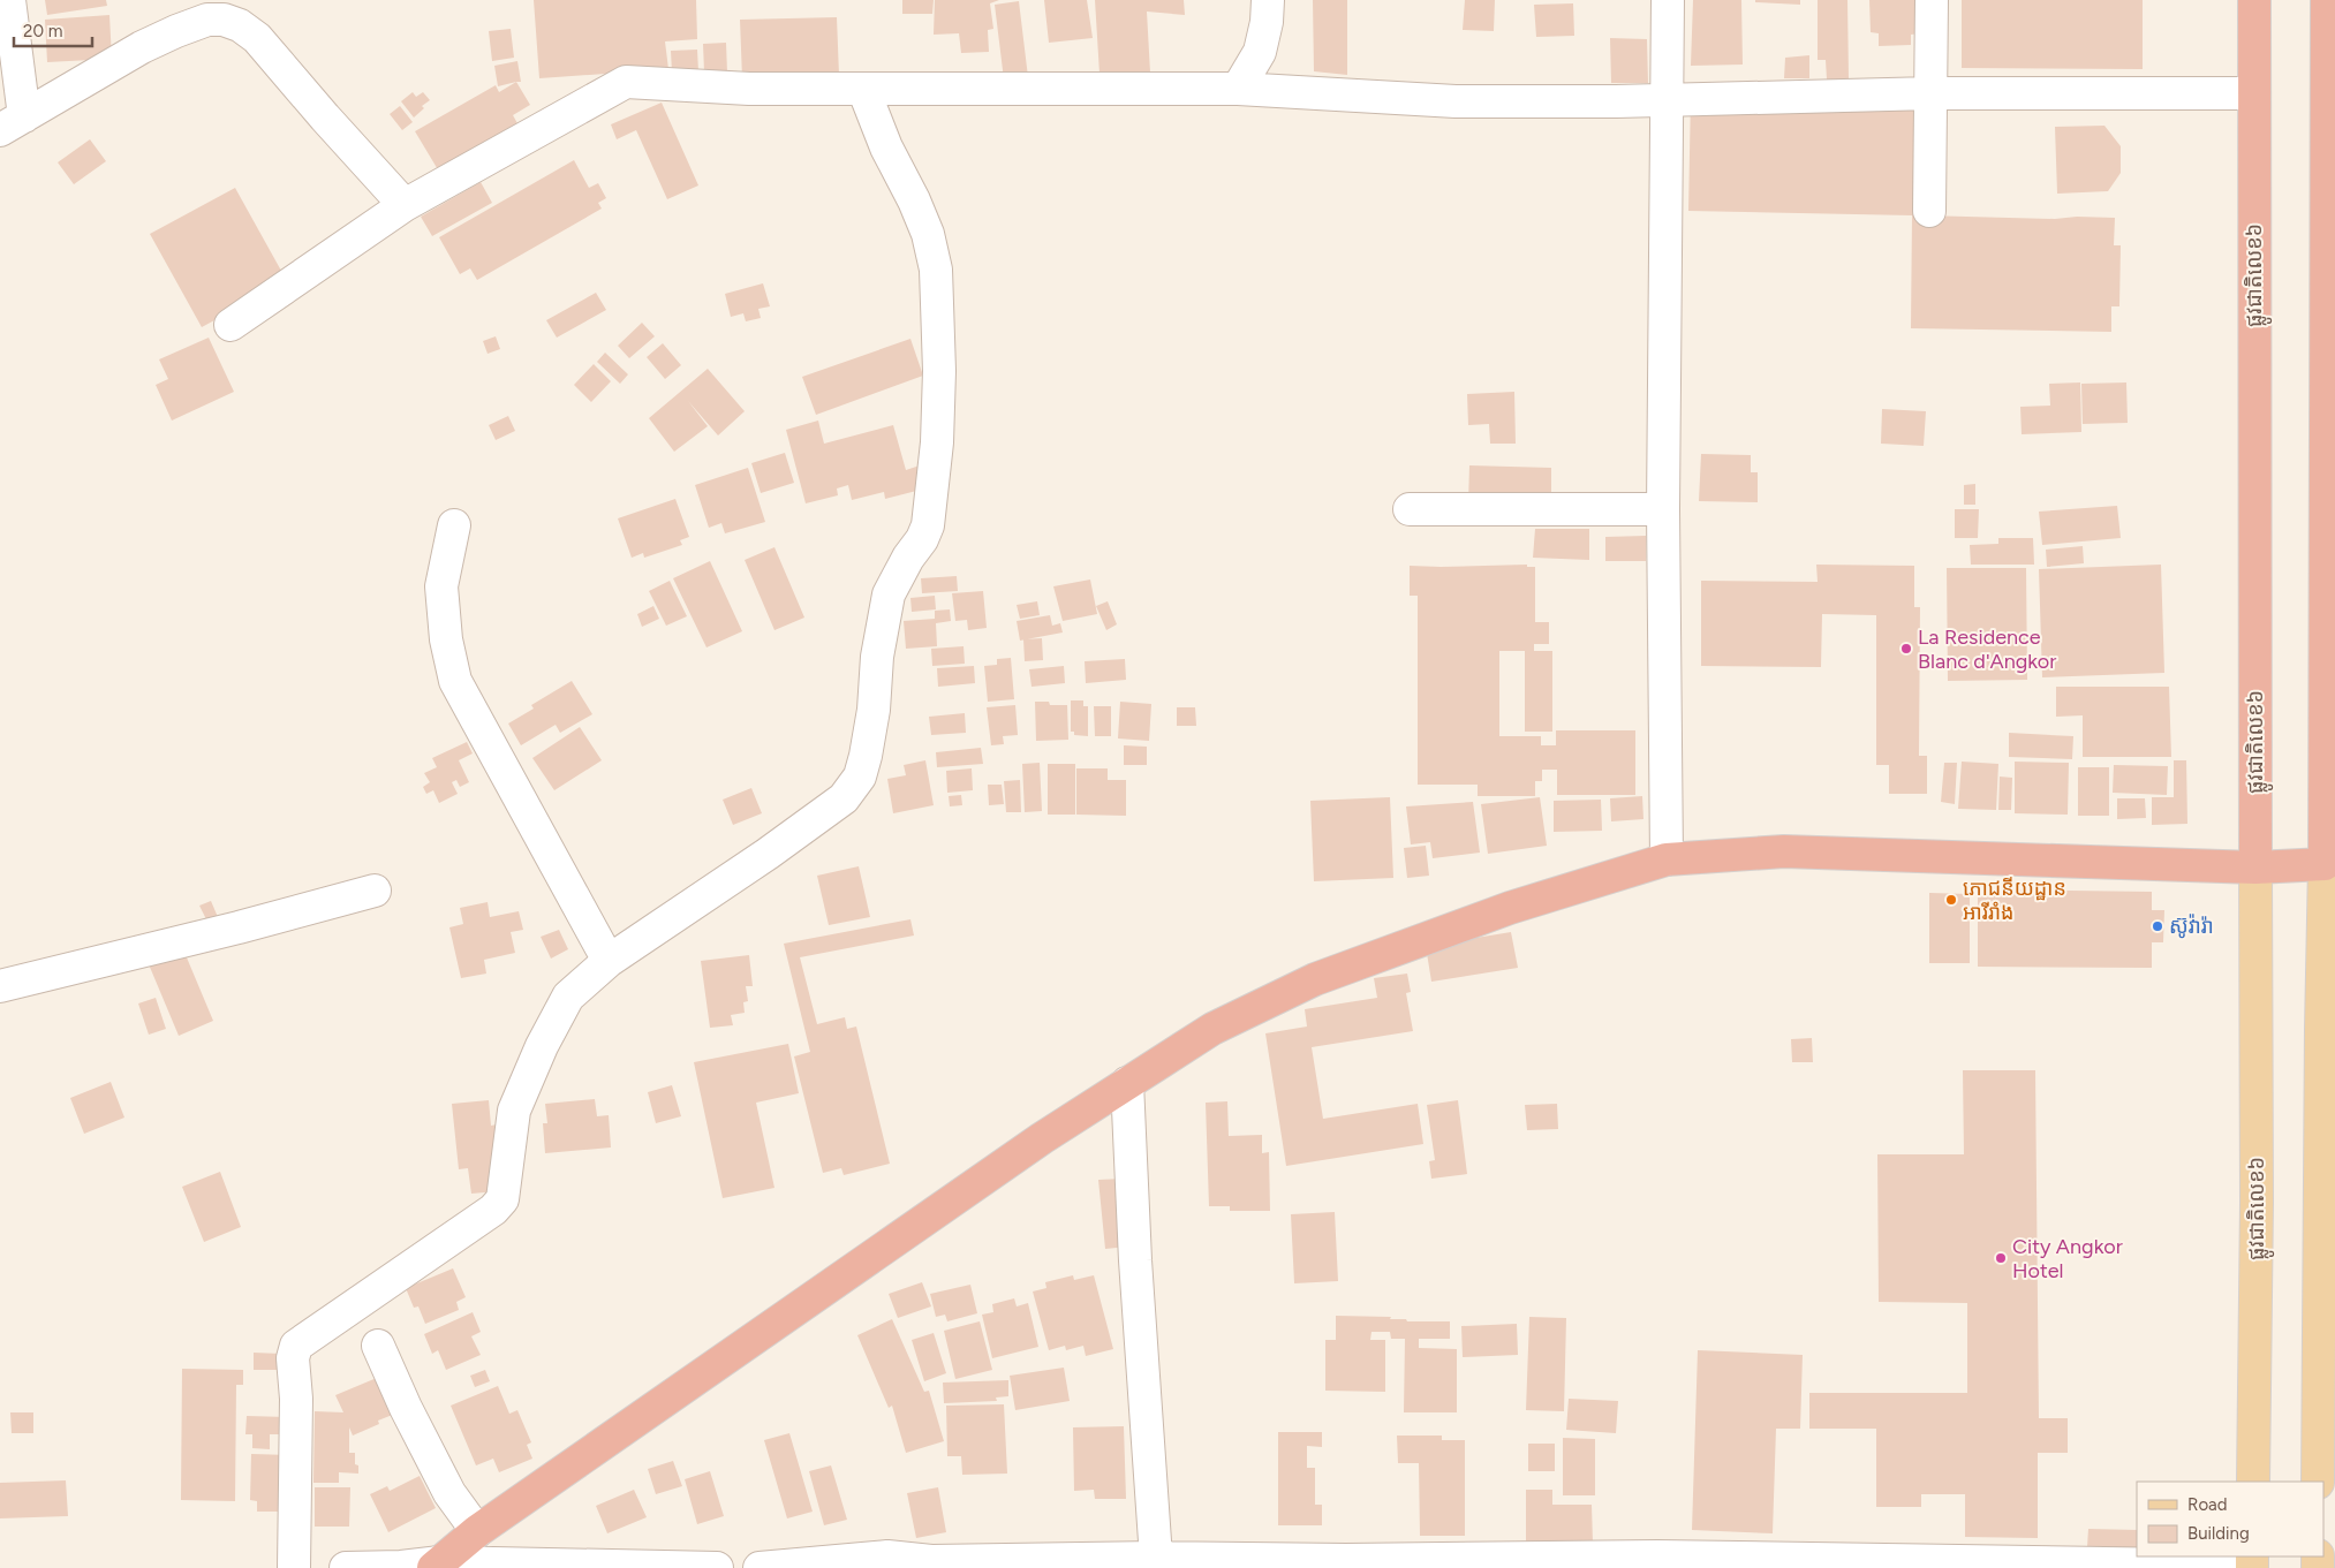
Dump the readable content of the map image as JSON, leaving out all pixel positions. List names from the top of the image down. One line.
{"streets":{"highway":["ផ្លូវជាតិលេខ៦"]},"places":["La Residence Blanc d'Angkor","ភោជនីយដ្ឋាន អារីរាំង","ស៊ូវ៉ារ៉ា","City Angkor Hotel"],"legend":["Road","Building"],"scale_bar":"20 m"}
